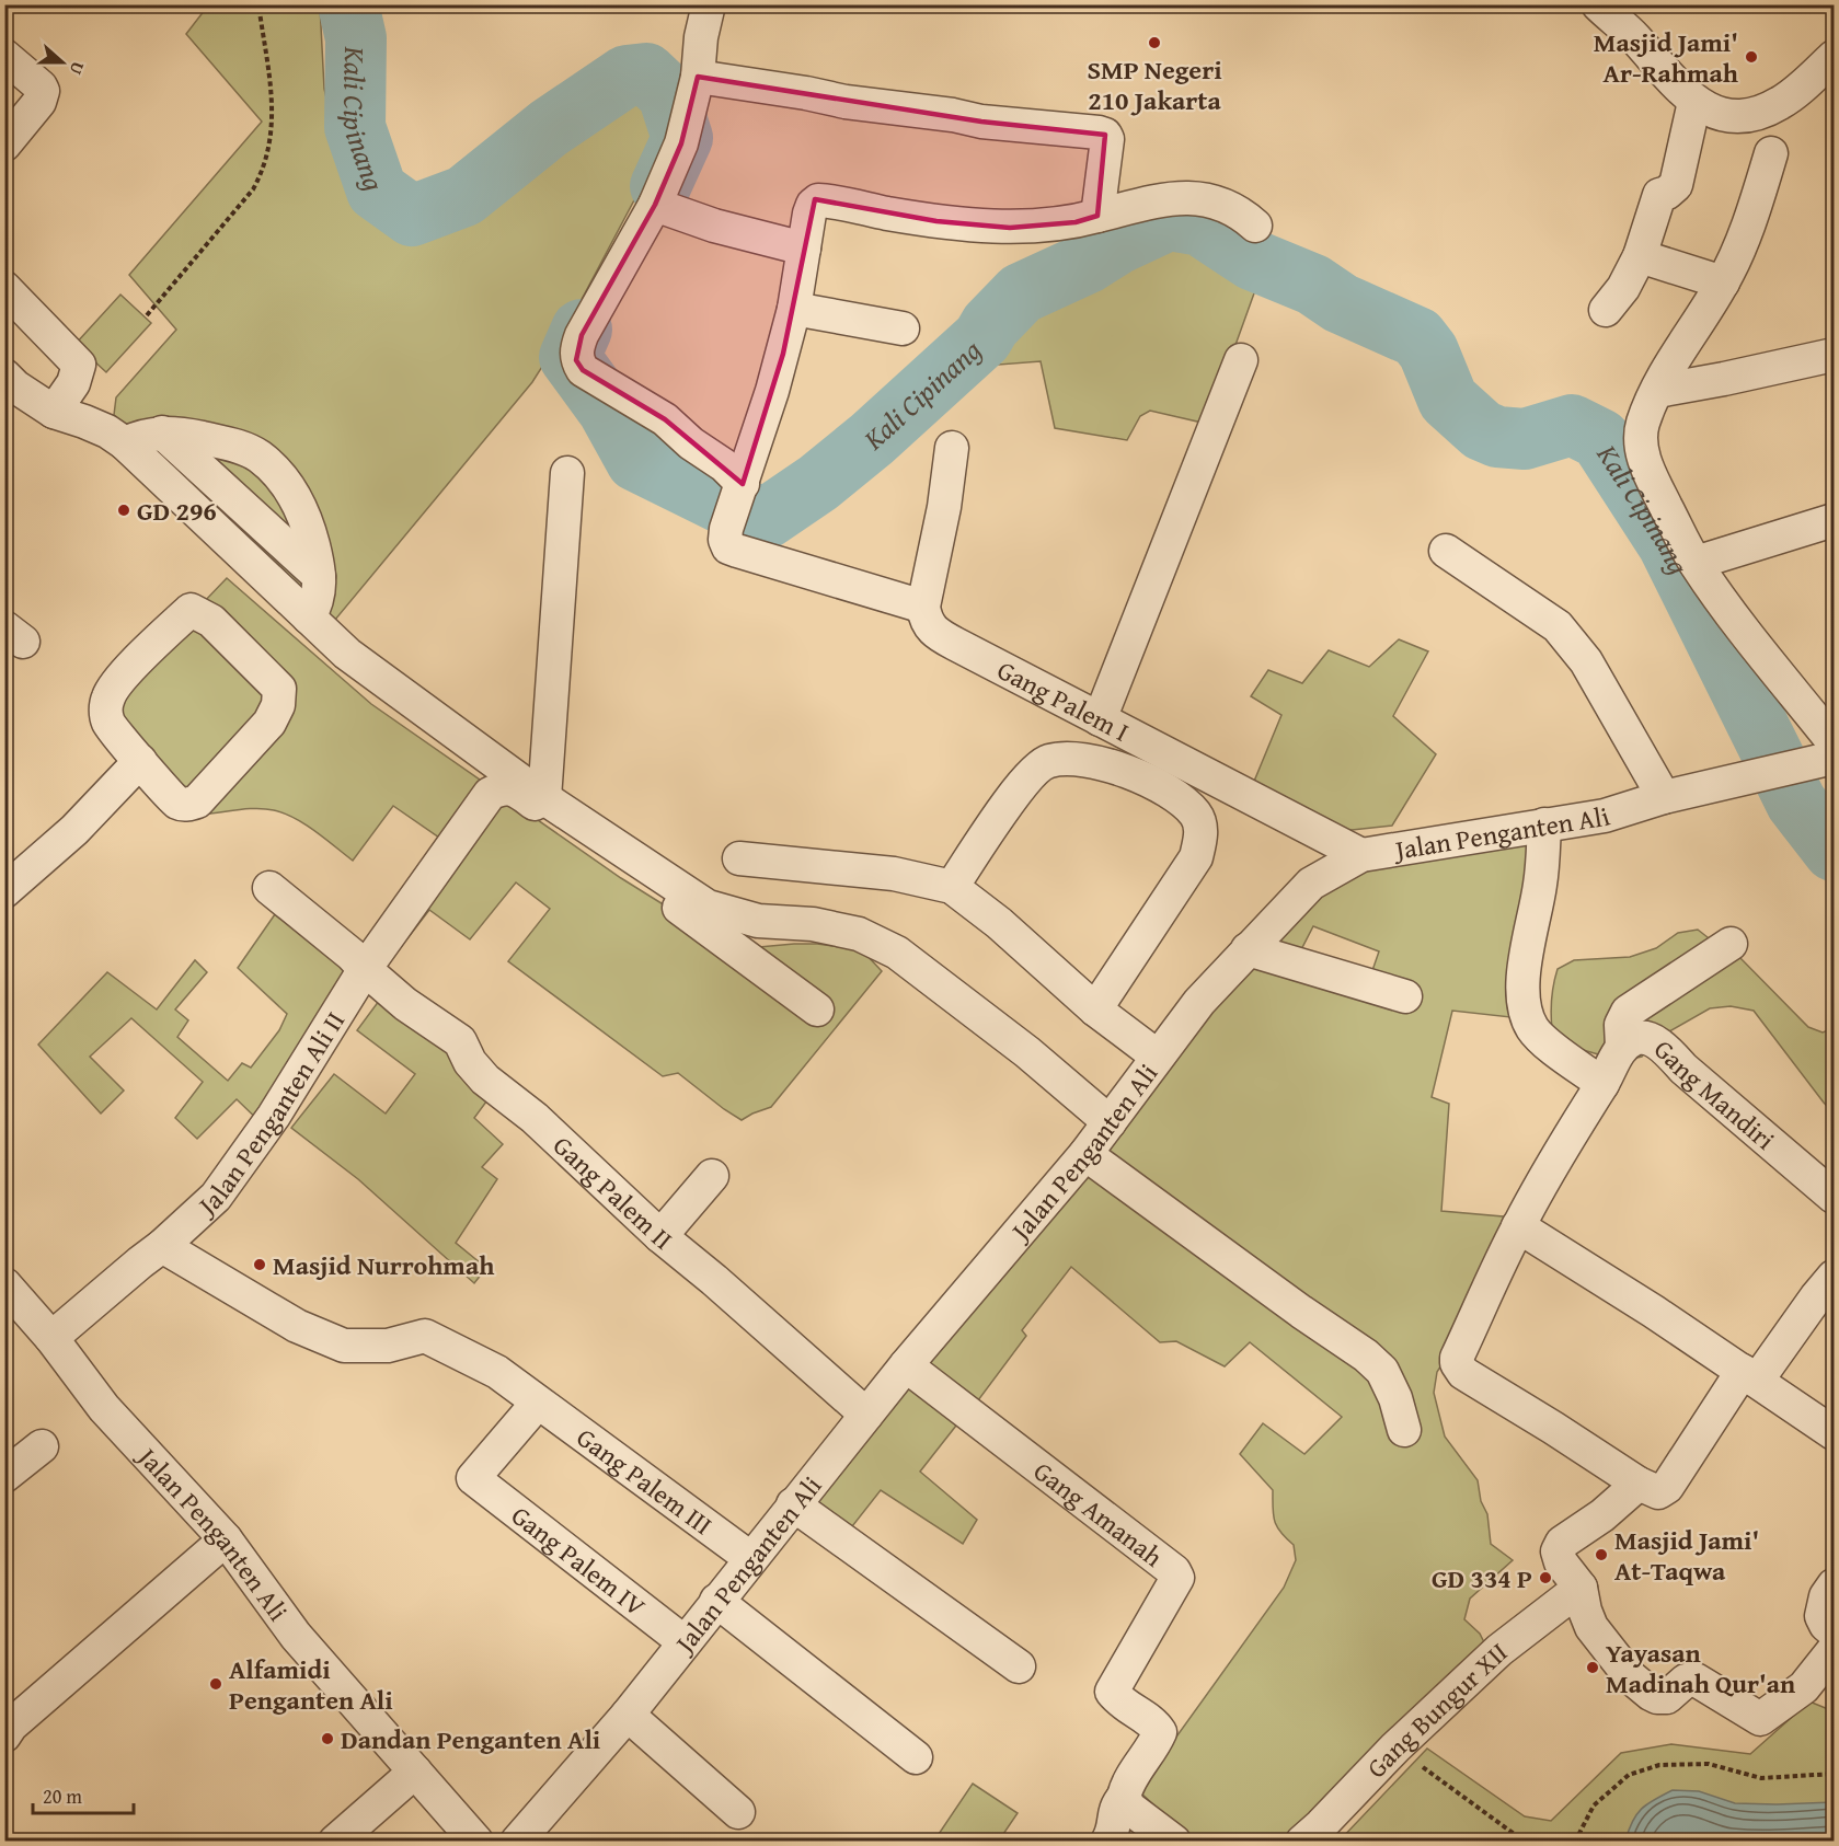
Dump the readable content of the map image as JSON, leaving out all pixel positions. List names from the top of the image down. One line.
{"streets":{"street":["Gang Palem I","Jalan Penganten Ali","Gang Mandiri","Jalan Penganten Ali II","Gang Palem II","Gang Palem III","Gang Amanah","Gang Palem IV","Gang Bungur XII"]},"crossings":[["Gang Palem I","Jalan Penganten Ali"],["Jalan Penganten Ali","Jalan Penganten Ali II"],["Jalan Penganten Ali","Gang Palem II"],["Jalan Penganten Ali","Gang Palem III"],["Jalan Penganten Ali","Gang Amanah"],["Jalan Penganten Ali","Gang Palem IV"],["Jalan Penganten Ali II","Gang Palem II"],["Gang Palem III","Gang Palem IV"]],"water":["Kali Cipinang"],"places":["SMP Negeri 210 Jakarta","Masjid Jami' Ar-Rahmah","GD 296","Masjid Nurrohmah","Masjid Jami' At-Taqwa","GD 334 P","Yayasan Madinah Qur'an","Alfamidi Penganten Ali","Dandan Penganten Ali"],"scale_bar":"20 m","north":"right"}
